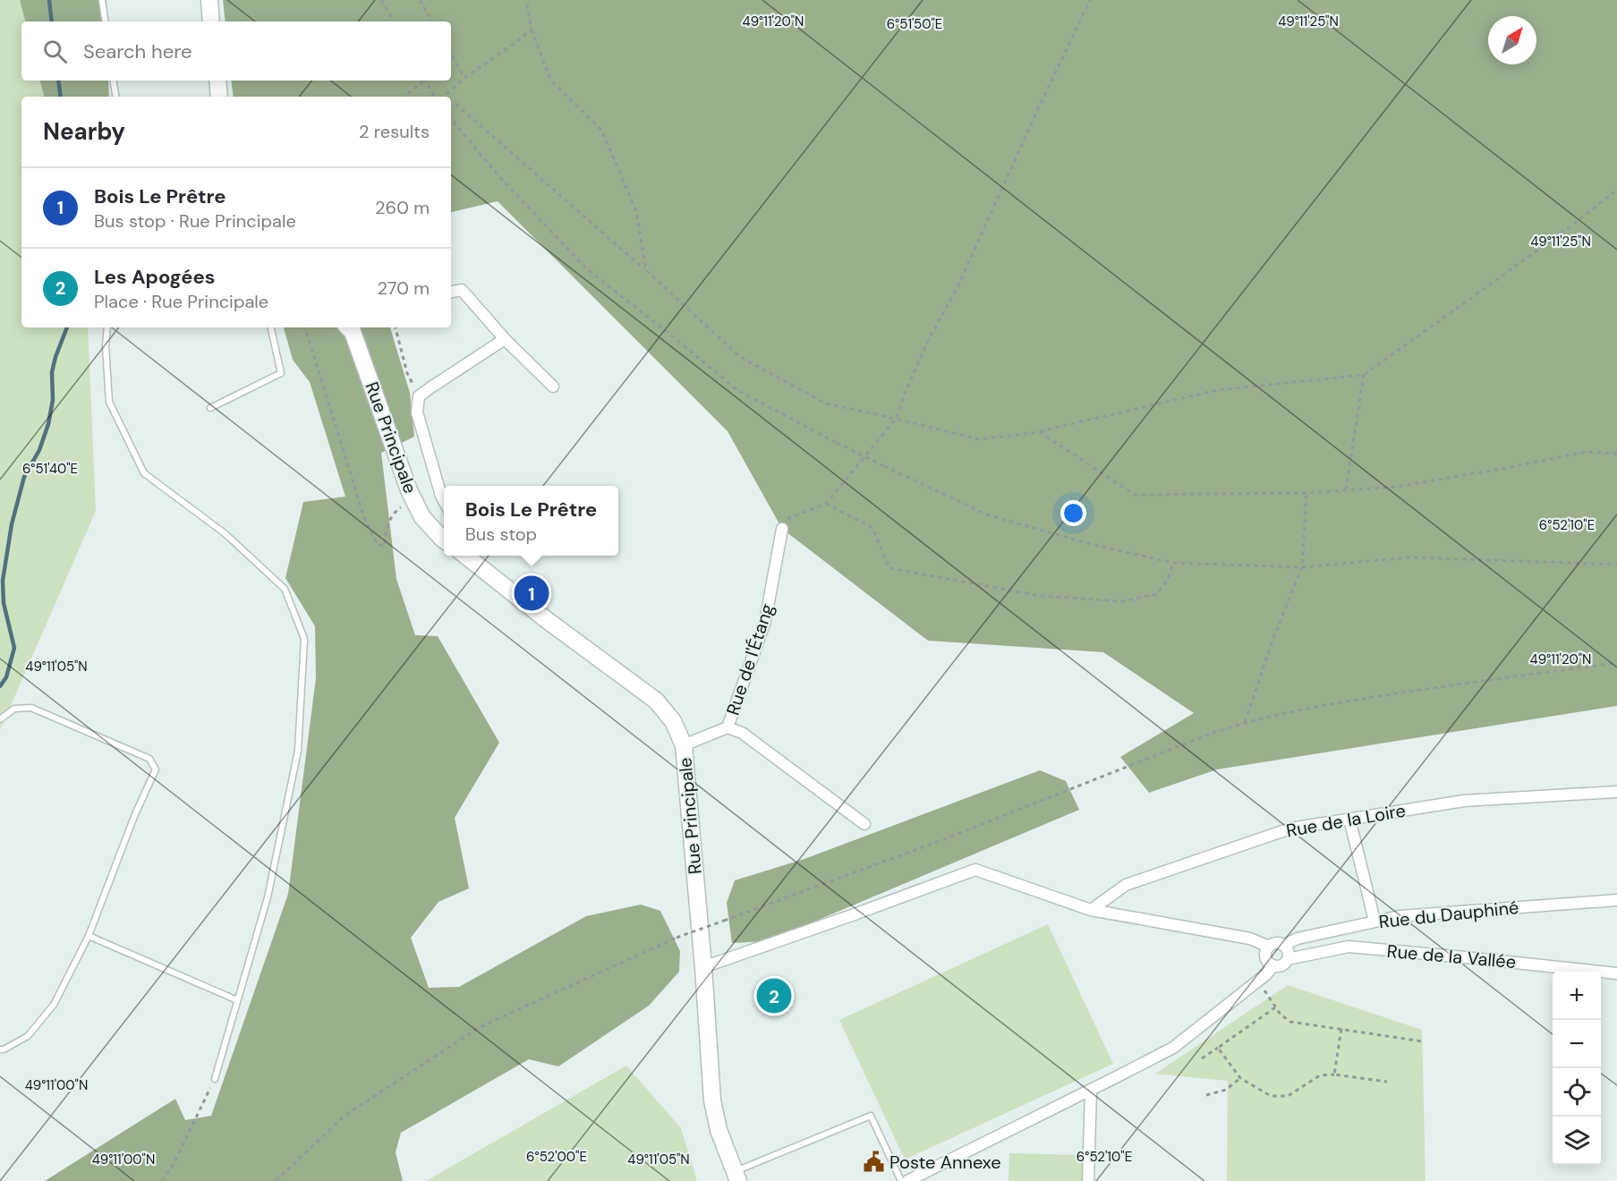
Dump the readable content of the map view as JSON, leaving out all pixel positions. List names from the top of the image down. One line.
{"streets":{"main road":["Rue Principale"],"street":["Rue de l'Étang","Rue de la Loire","Rue du Dauphiné","Rue de la Vallée"]},"crossings":[["Rue Principale","Rue de l'Étang"],["Rue du Dauphiné","Rue de la Vallée"]],"places":{"public building":["Poste Annexe"]},"north":"top right","page":{"search":"Search here","heading":["Nearby","2 results"],"list":[{"mark":"1","name":"Bois Le Prêtre","note":"Bus stop · Rue Principale","value":"260 m"},{"mark":"2","name":"Les Apogées","note":"Place · Rue Principale","value":"270 m"}],"popup":["Bois Le Prêtre","Bus stop"],"pins":["1","2"],"map_buttons":["+","−"]},"coordinates":["49°11'20\"N","49°11'25\"N","6°51'50\"E","6°51'40\"E","6°52'10\"E","49°11'05\"N","49°11'00\"N","6°52'00\"E"]}
